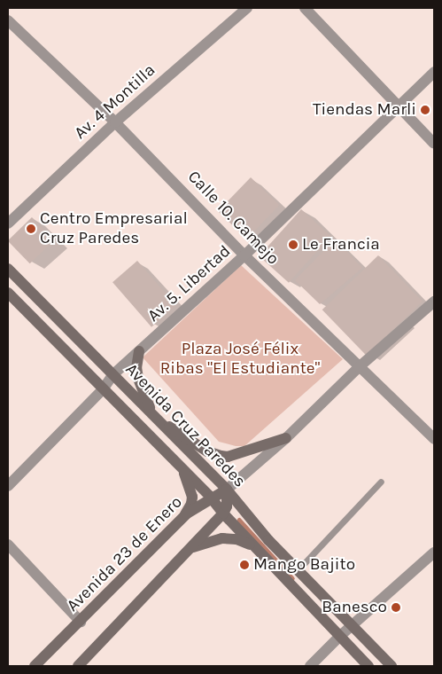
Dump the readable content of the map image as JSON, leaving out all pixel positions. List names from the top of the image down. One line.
{"streets":{"street":["Av. 4 Montilla","Calle 10. Camejo","Av. 5. Libertad","Avenida Cruz Paredes","Avenida 23 de Enero"]},"crossings":[["Av. 4 Montilla","Calle 10. Camejo"],["Calle 10. Camejo","Av. 5. Libertad"],["Av. 5. Libertad","Avenida Cruz Paredes"],["Avenida Cruz Paredes","Avenida 23 de Enero"]],"parks":["Plaza José Félix Ribas \"El Estudiante\""],"places":["Tiendas Marli","Centro Empresarial Cruz Paredes","Le Francia","Mango Bajito","Banesco"]}
